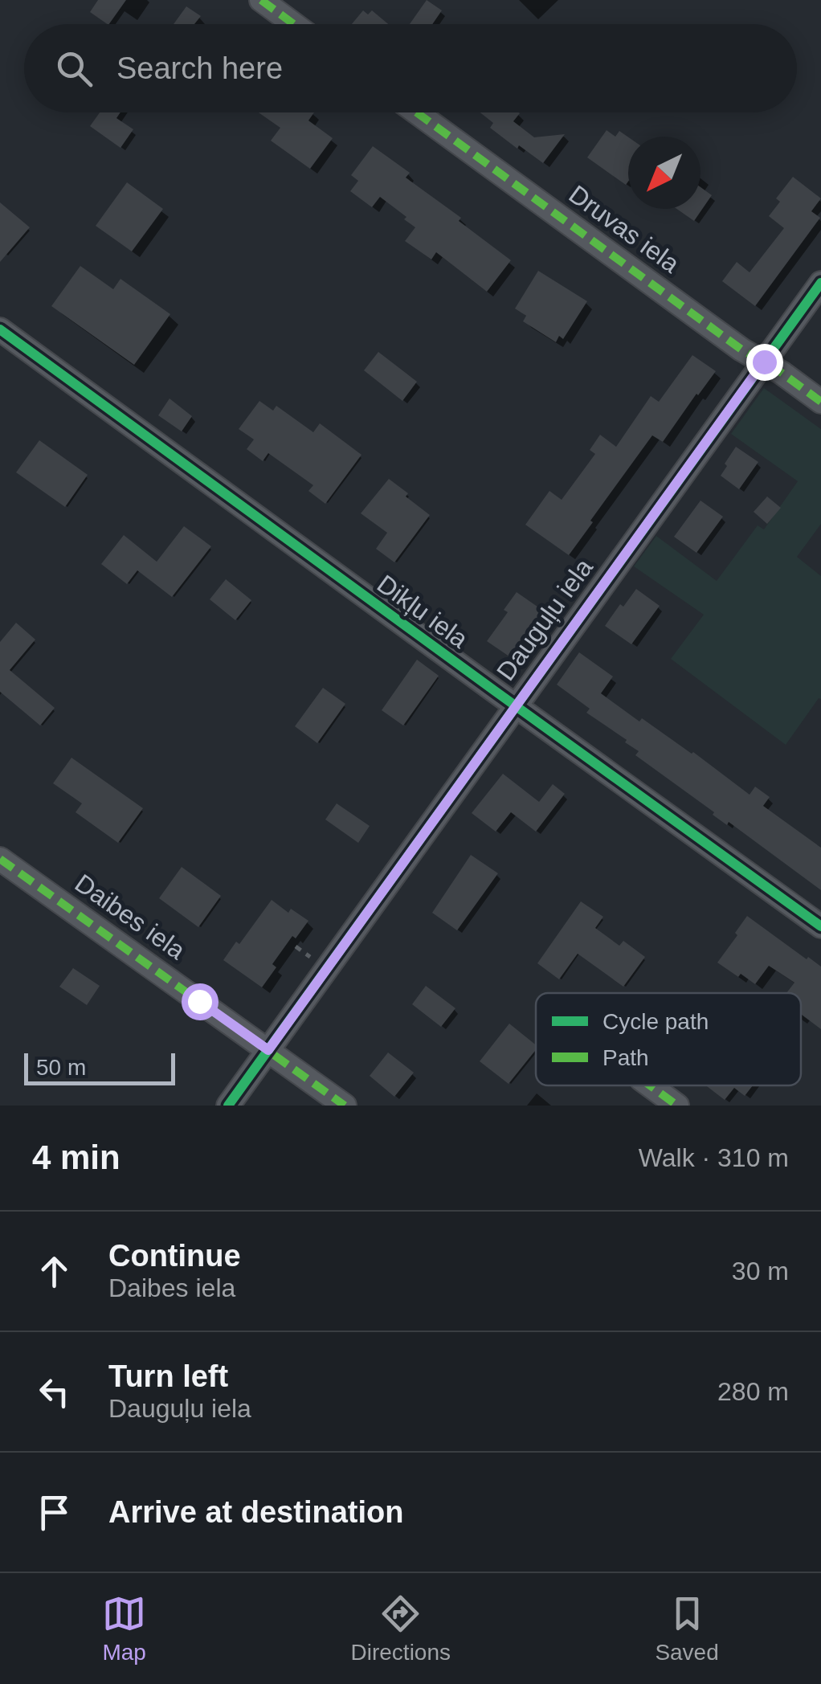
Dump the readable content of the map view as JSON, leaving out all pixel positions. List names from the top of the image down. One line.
{"streets":{"street":["Druvas iela","Dikļu iela","Dauguļu iela","Daibes iela"]},"crossings":[["Druvas iela","Dauguļu iela"],["Dikļu iela","Dauguļu iela"],["Dauguļu iela","Daibes iela"]],"legend":["Cycle path","Path"],"scale_bar":"50 m","north":"bottom left","page":{"search":"Search here","scale":"50 m","heading":["4 min","Walk · 310 m"],"list":[["Continue","Daibes iela","30 m"],["Turn left","Dauguļu iela","280 m"],"Arrive at destination"],"nav":["Map","Directions","Saved"]}}
